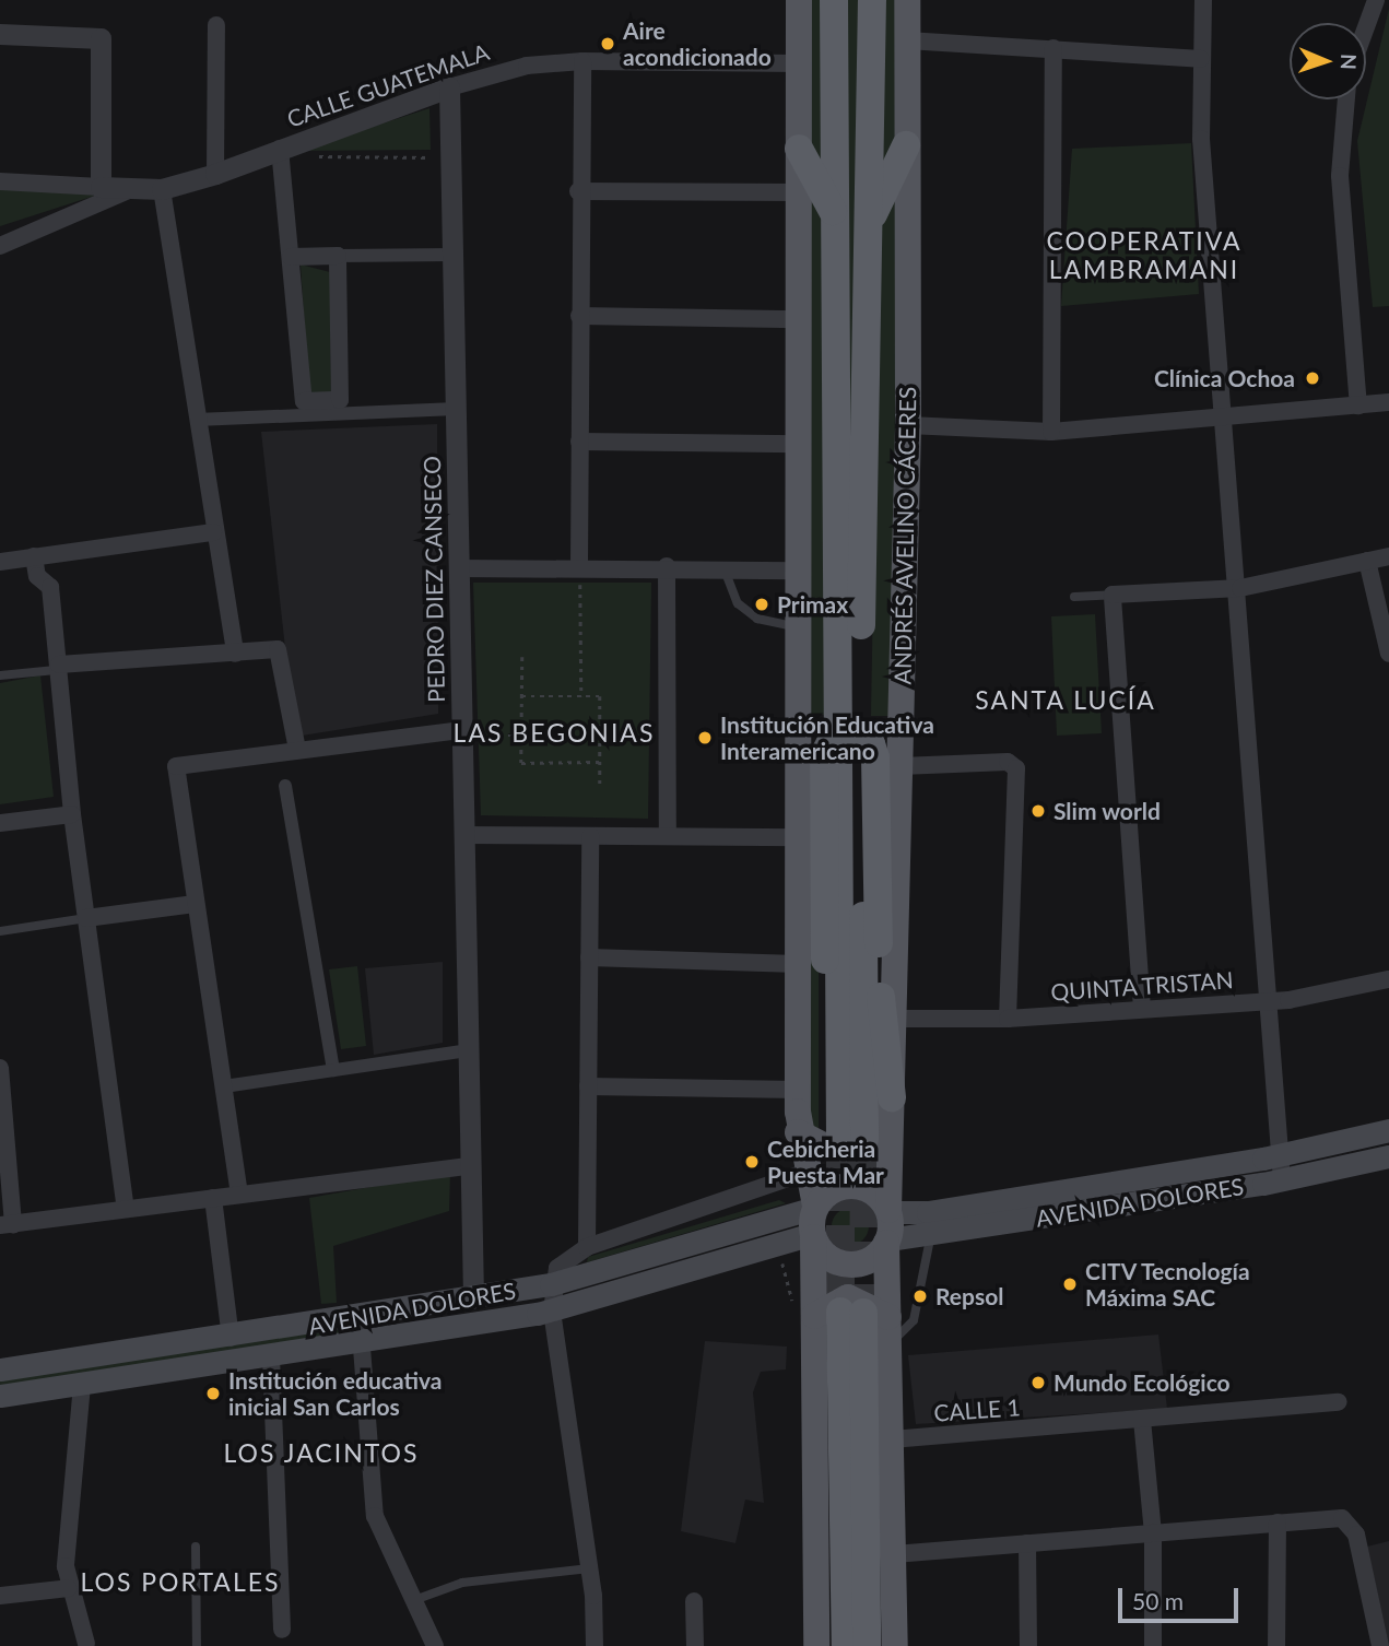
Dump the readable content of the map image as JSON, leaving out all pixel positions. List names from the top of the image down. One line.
{"streets":{"highway":["ANDRÉS AVELINO CÁCERES"],"main road":["AVENIDA DOLORES"],"street":["CALLE GUATEMALA","PEDRO DIEZ CANSECO","QUINTA TRISTAN","CALLE 1"]},"crossings":[["CALLE GUATEMALA","PEDRO DIEZ CANSECO"],["ANDRÉS AVELINO CÁCERES","QUINTA TRISTAN"],["ANDRÉS AVELINO CÁCERES","AVENIDA DOLORES"],["PEDRO DIEZ CANSECO","AVENIDA DOLORES"]],"districts":["COOPERATIVA LAMBRAMANI","SANTA LUCÍA","LAS BEGONIAS","LOS JACINTOS","LOS PORTALES"],"places":["Aire acondicionado","Clínica Ochoa","Primax","Institución Educativa Interamericano","Slim world","Cebicheria Puesta Mar","CITV Tecnología Máxima SAC","Repsol","Mundo Ecológico","Institución educativa inicial San Carlos"],"scale_bar":"50 m","north":"right"}
